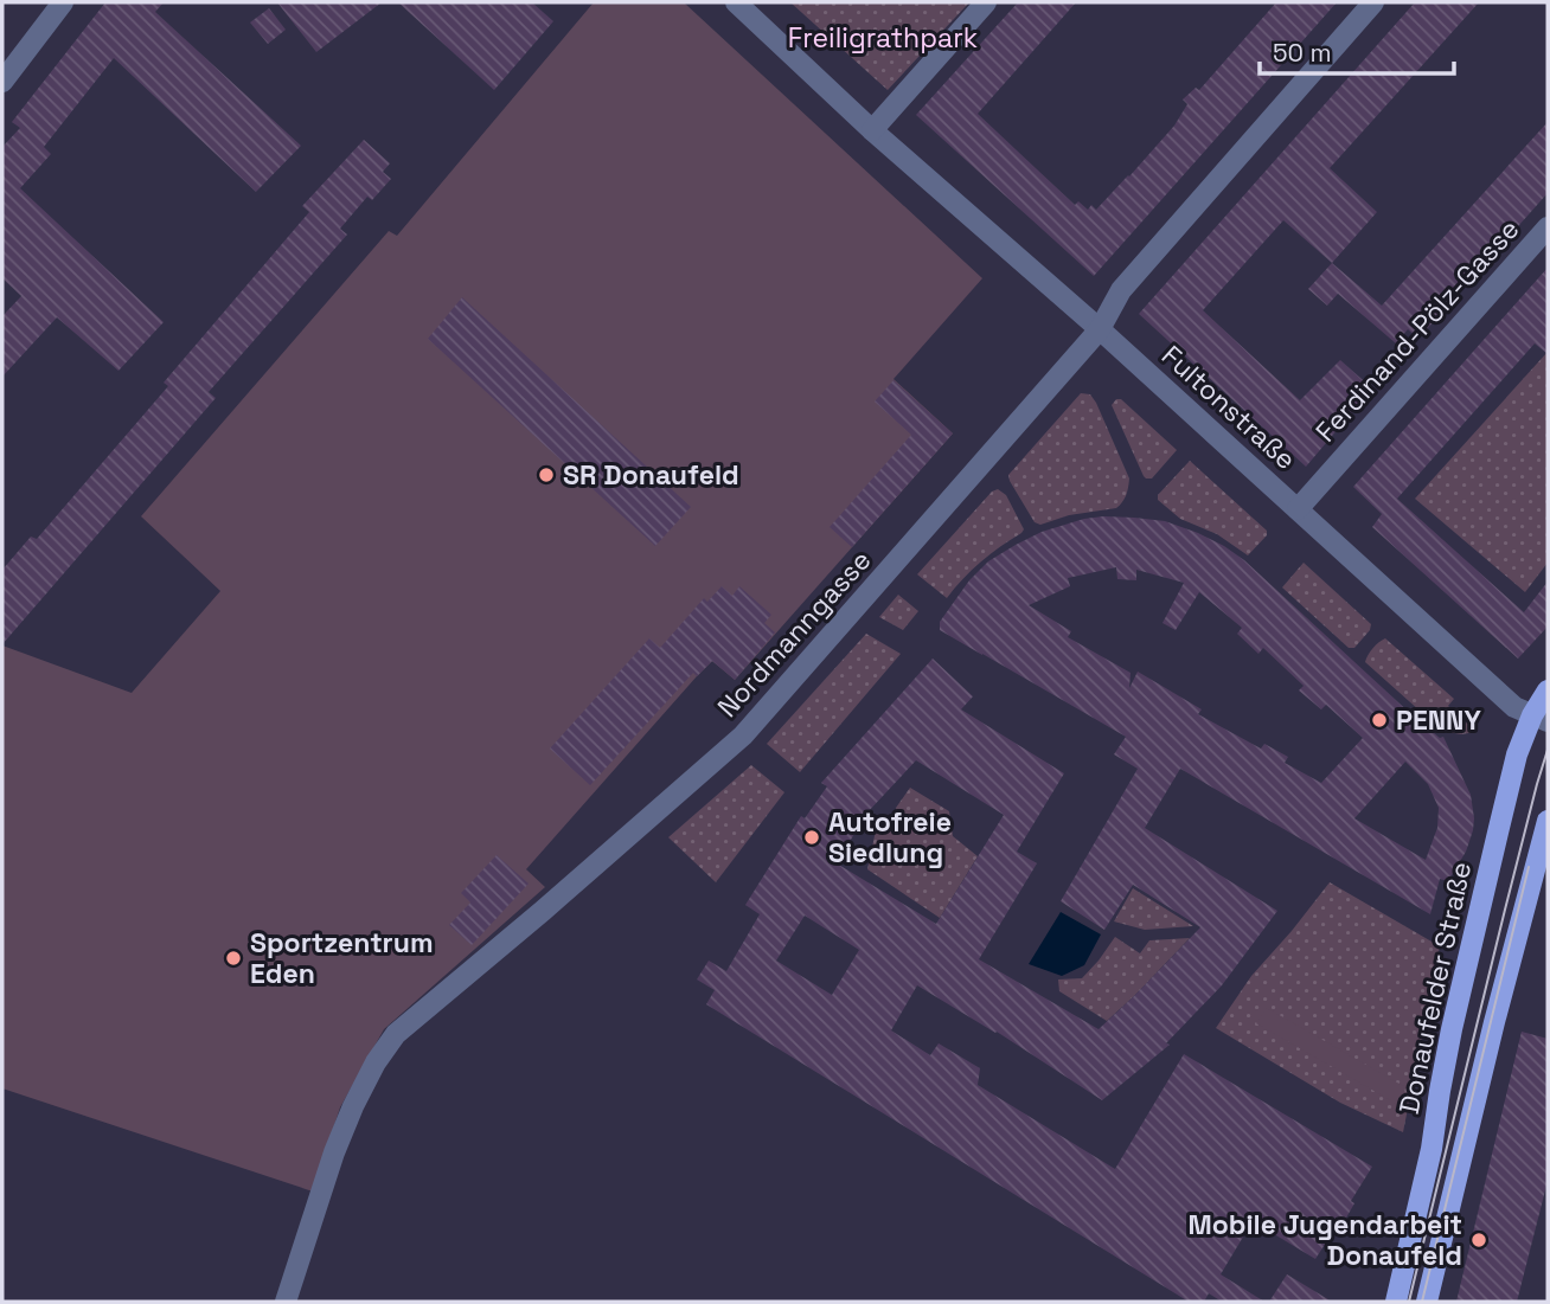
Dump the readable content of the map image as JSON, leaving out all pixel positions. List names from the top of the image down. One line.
{"streets":{"main road":["Donaufelder Straße"],"street":["Ferdinand-Pölz-Gasse","Fultonstraße","Nordmanngasse"]},"crossings":[["Ferdinand-Pölz-Gasse","Fultonstraße"],["Fultonstraße","Nordmanngasse"],["Fultonstraße","Donaufelder Straße"]],"parks":["Freiligrathpark"],"places":["SR Donaufeld","PENNY","Autofreie Siedlung","Sportzentrum Eden","Mobile Jugendarbeit Donaufeld"],"scale_bar":"50 m"}
